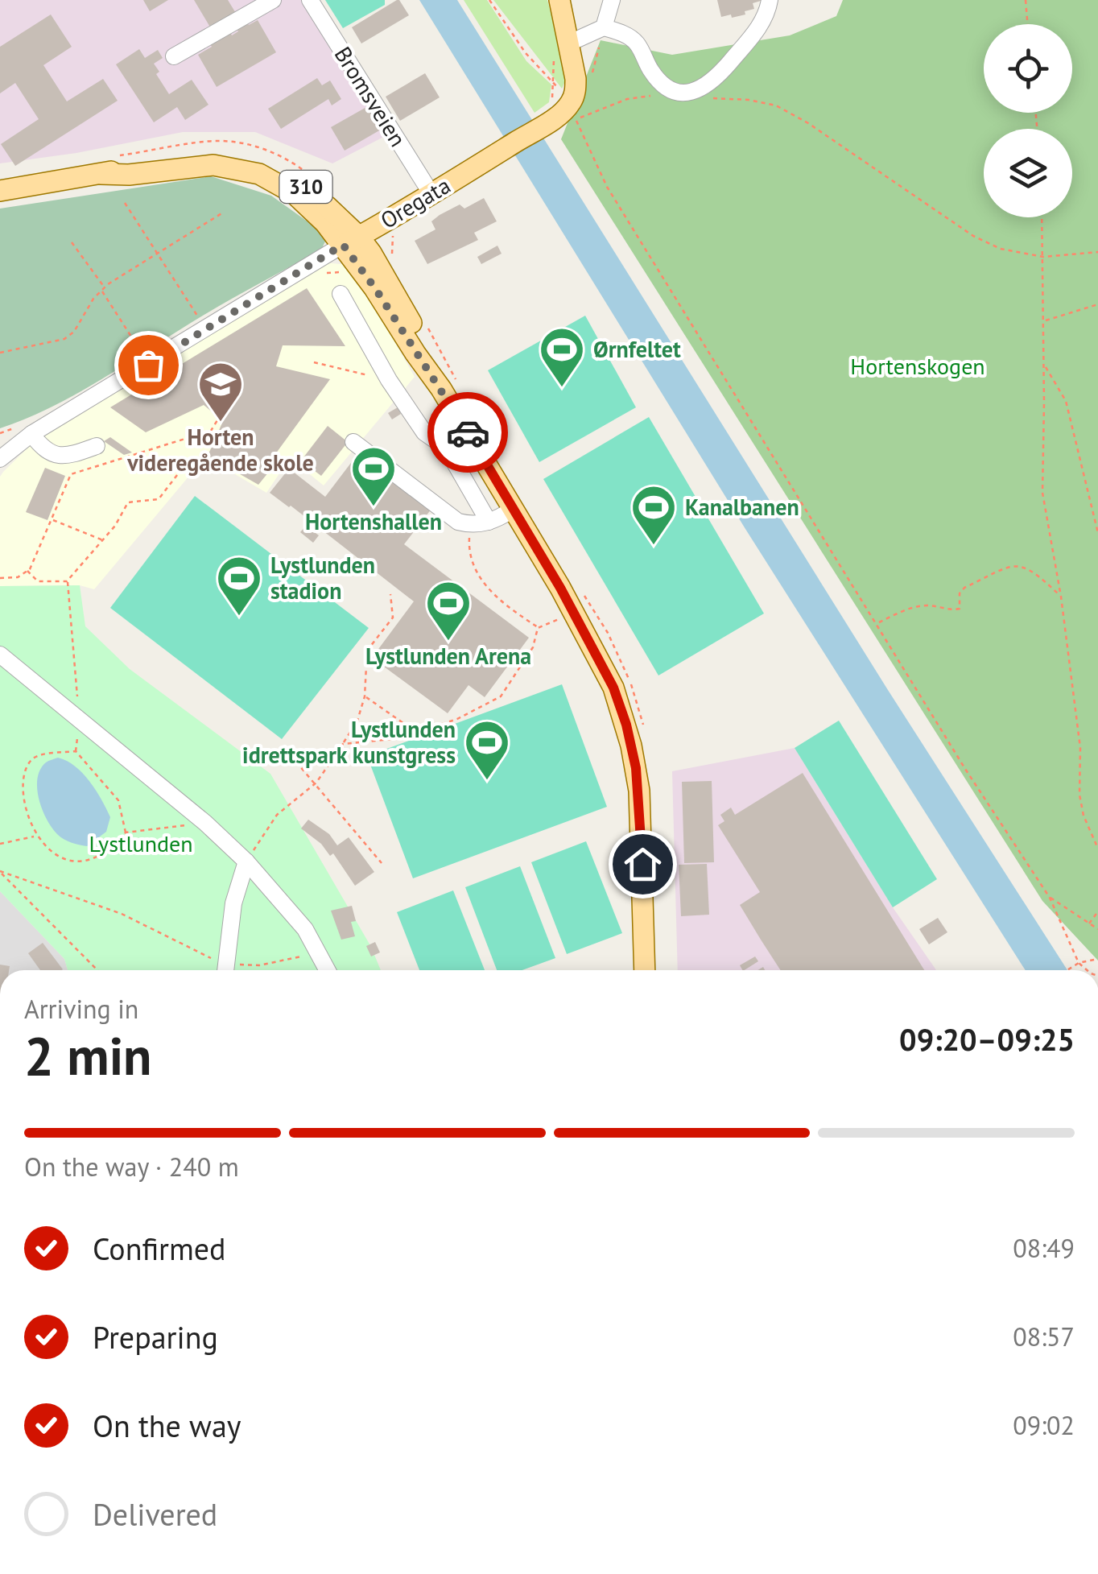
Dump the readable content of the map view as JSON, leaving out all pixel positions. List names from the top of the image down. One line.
{"streets":{"main road":["310","Oregata"],"street":["Bromsveien"]},"crossings":[["Bromsveien","Oregata"],["310","Oregata"]],"parks":["Hortenskogen","Lystlunden"],"places":{"sports":["Ørnfeltet","Hortenshallen","Kanalbanen","Lystlunden stadion","Lystlunden Arena","Lystlunden idrettspark kunstgress"],"school or university":["Horten videregående skole"]},"page":{"heading":["2 min","Arriving in","09:20–09:25"],"bar":"On the way · 240 m","list":[["Confirmed","08:49"],["Preparing","08:57"],["On the way","09:02"],"Delivered"]}}
